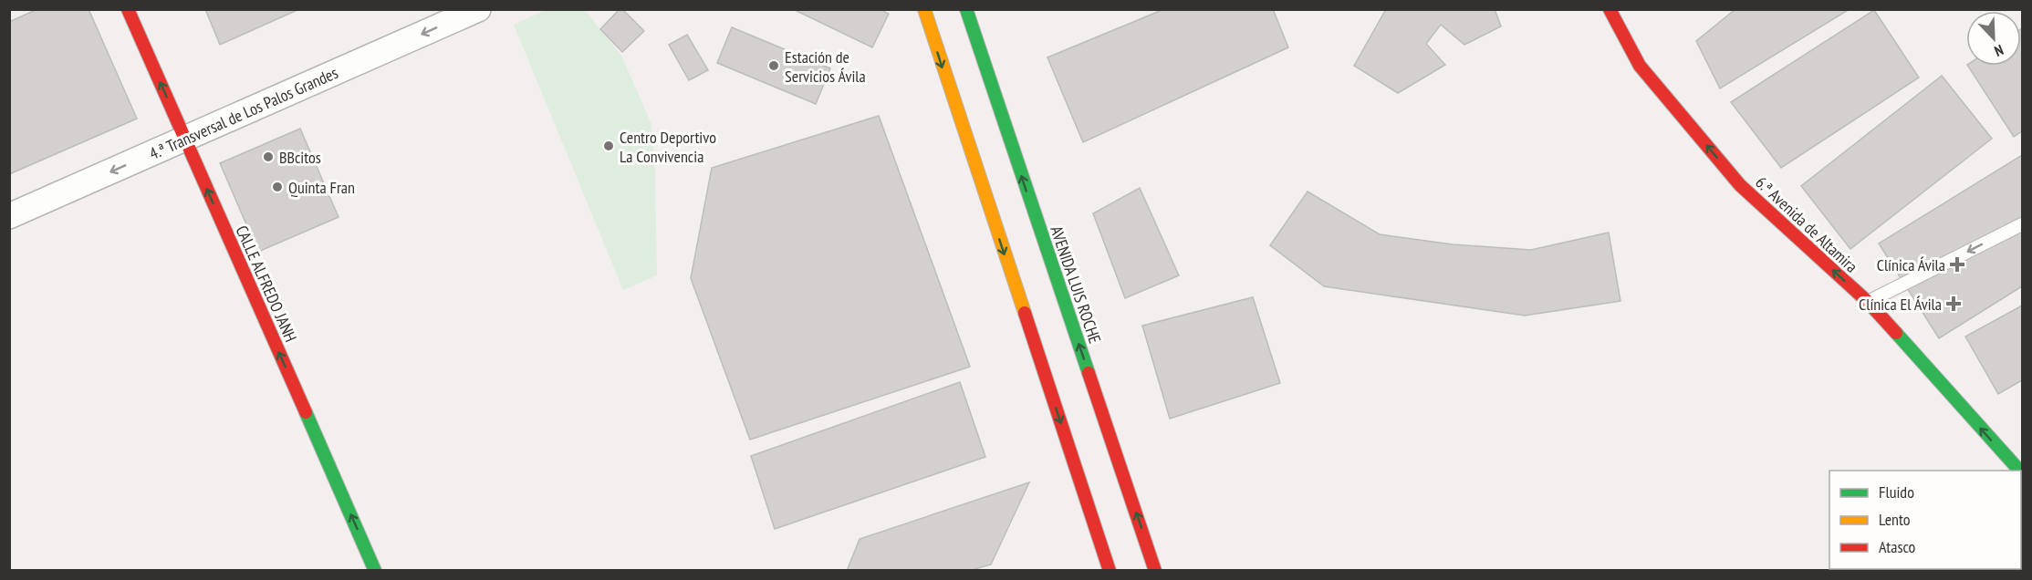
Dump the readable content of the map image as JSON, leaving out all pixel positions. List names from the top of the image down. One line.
{"streets":{"street":["4.ª Transversal de Los Palos Grandes","6.ª Avenida de Altamira","CALLE ALFREDO JANH","AVENIDA LUIS ROCHE"]},"crossings":[["4.ª Transversal de Los Palos Grandes","CALLE ALFREDO JANH"]],"one_way":["4.ª Transversal de Los Palos Grandes","6.ª Avenida de Altamira","CALLE ALFREDO JANH"],"places":{"other":["Estación de Servicios Ávila","Centro Deportivo La Convivencia","BBcitos","Quinta Fran"],"health":["Clínica Ávila","Clínica El Ávila"]},"legend":["Fluido","Lento","Atasco"],"north":"bottom right"}
